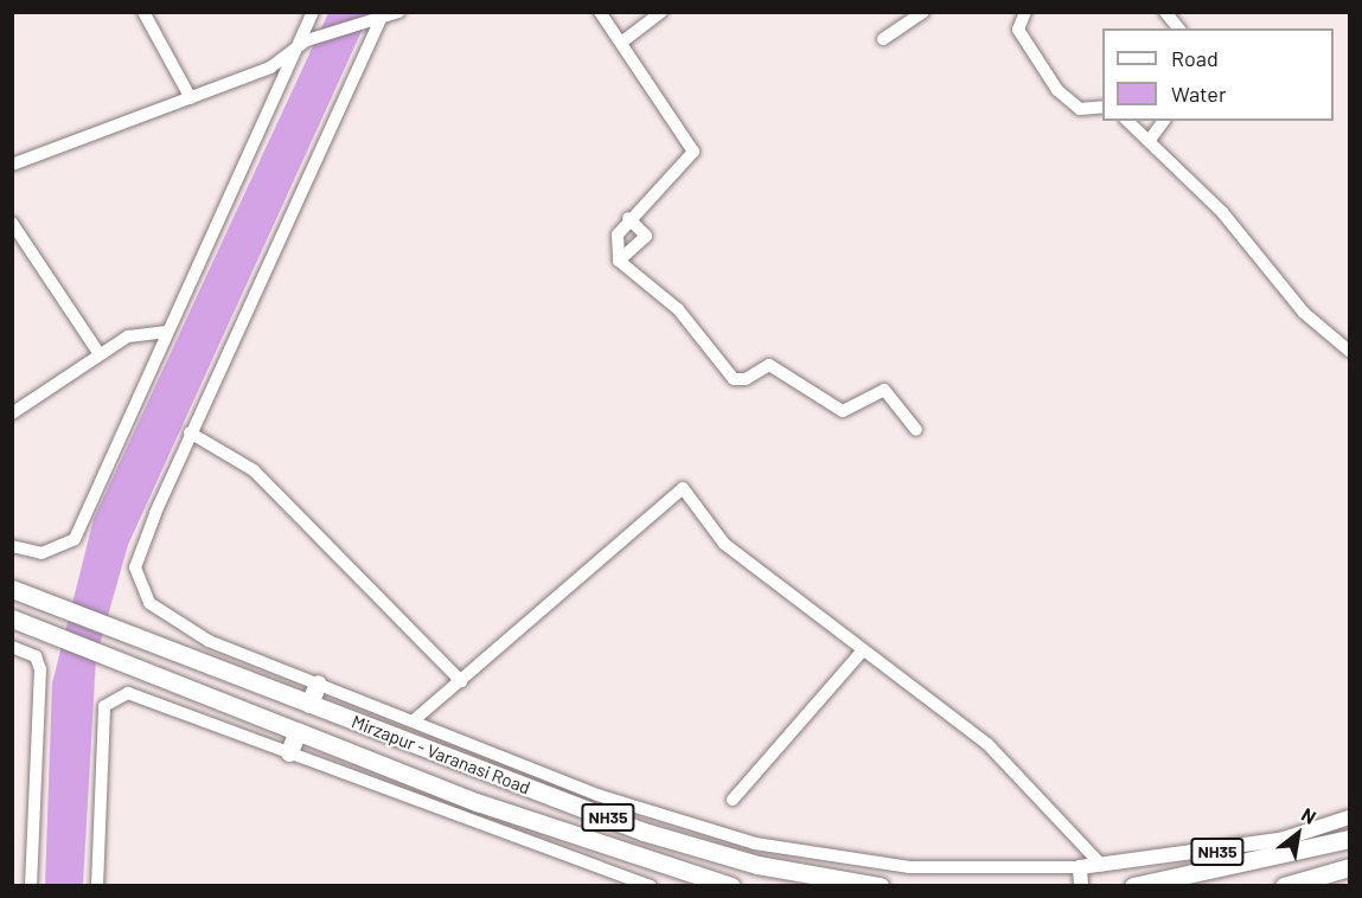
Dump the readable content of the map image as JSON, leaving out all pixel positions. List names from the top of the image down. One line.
{"streets":{"highway":["Mirzapur - Varanasi Road","NH35"]},"legend":["Road","Water"],"north":"top right"}
